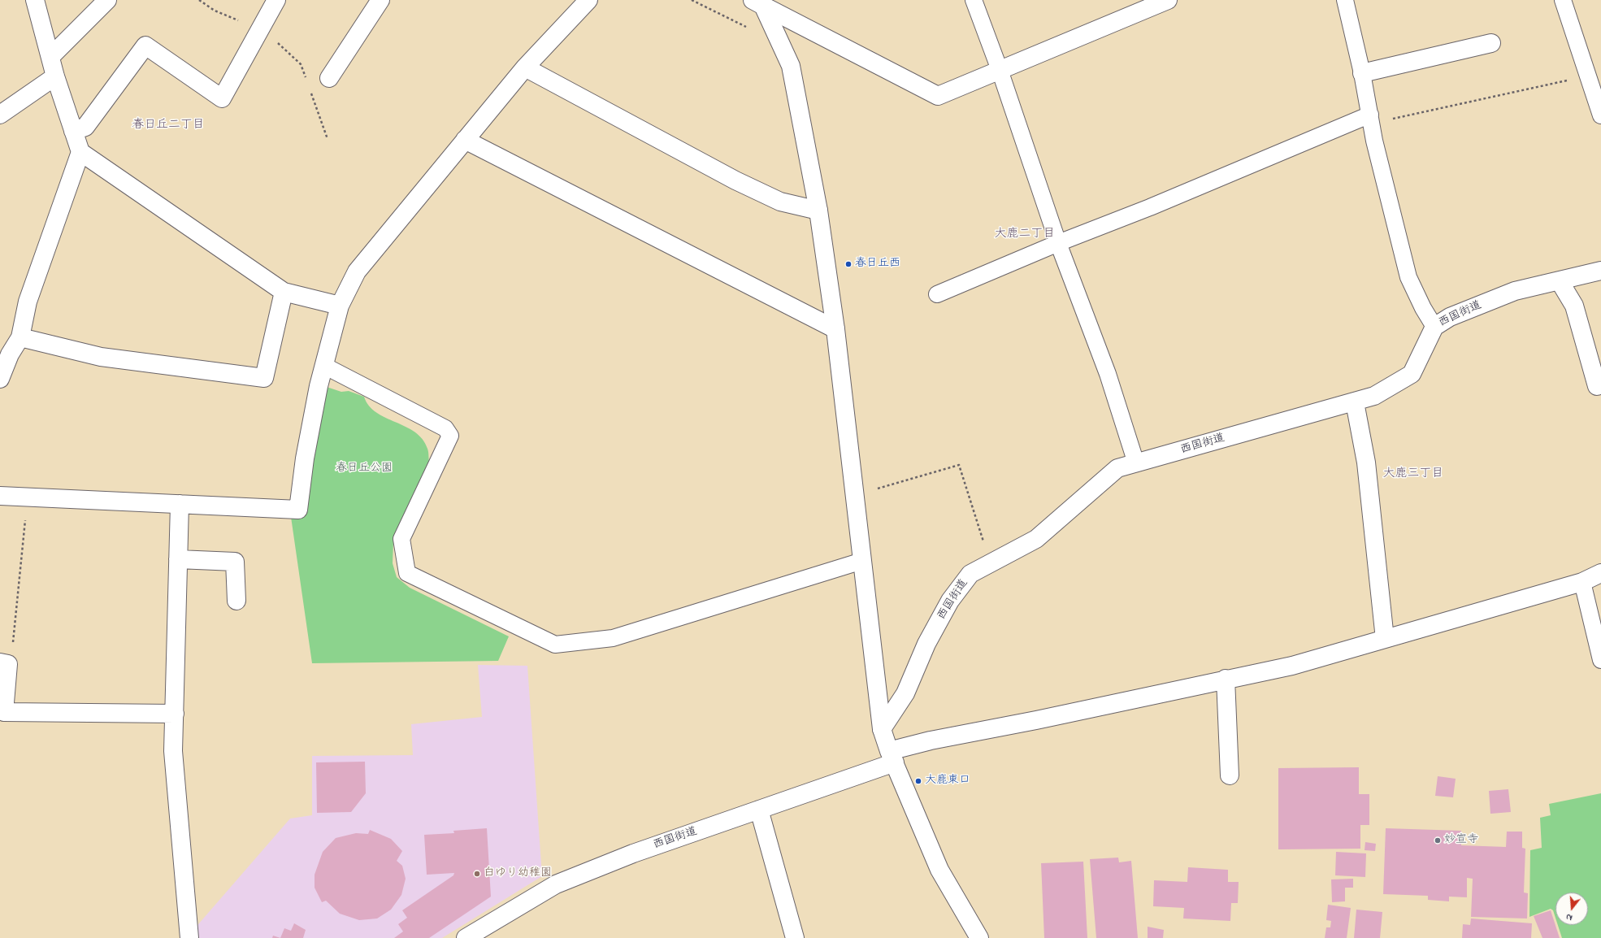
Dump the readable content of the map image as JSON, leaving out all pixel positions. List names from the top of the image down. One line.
{"streets":{"street":["西国街道"]},"districts":["春日丘二丁目","大鹿二丁目","大鹿三丁目"],"parks":["春日丘公園"],"places":["春日丘西","大鹿東口","妙宣寺","白ゆり幼稚園"],"north":"bottom"}
